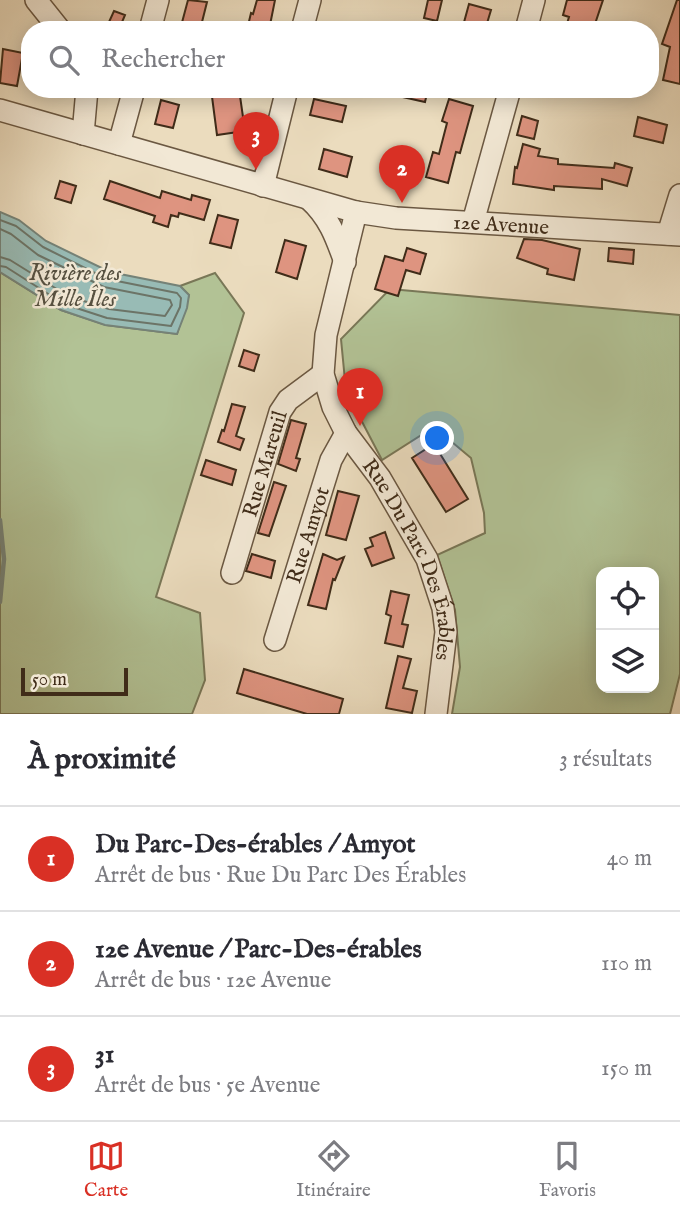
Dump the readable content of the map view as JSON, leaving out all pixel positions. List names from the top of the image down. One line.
{"streets":{"street":["12e Avenue","Rue Mareuil","Rue Amyot","Rue Du Parc Des Érables"]},"crossings":[["12e Avenue","Rue Du Parc Des Érables"],["Rue Mareuil","Rue Du Parc Des Érables"],["Rue Amyot","Rue Du Parc Des Érables"]],"water":["Rivière des Mille Îles"],"scale_bar":"50 m","page":{"search":"Rechercher","pins":["3","2","1"],"scale":"50 m","heading":["À proximité","3 résultats"],"list":[{"mark":"1","name":"Du Parc-Des-érables / Amyot","note":"Arrêt de bus · Rue Du Parc Des Érables","value":"40 m"},{"mark":"2","name":"12e Avenue / Parc-Des-érables","note":"Arrêt de bus · 12e Avenue","value":"110 m"},{"mark":"3","name":"31","note":"Arrêt de bus · 5e Avenue","value":"150 m"}],"nav":["Carte","Itinéraire","Favoris"]}}
